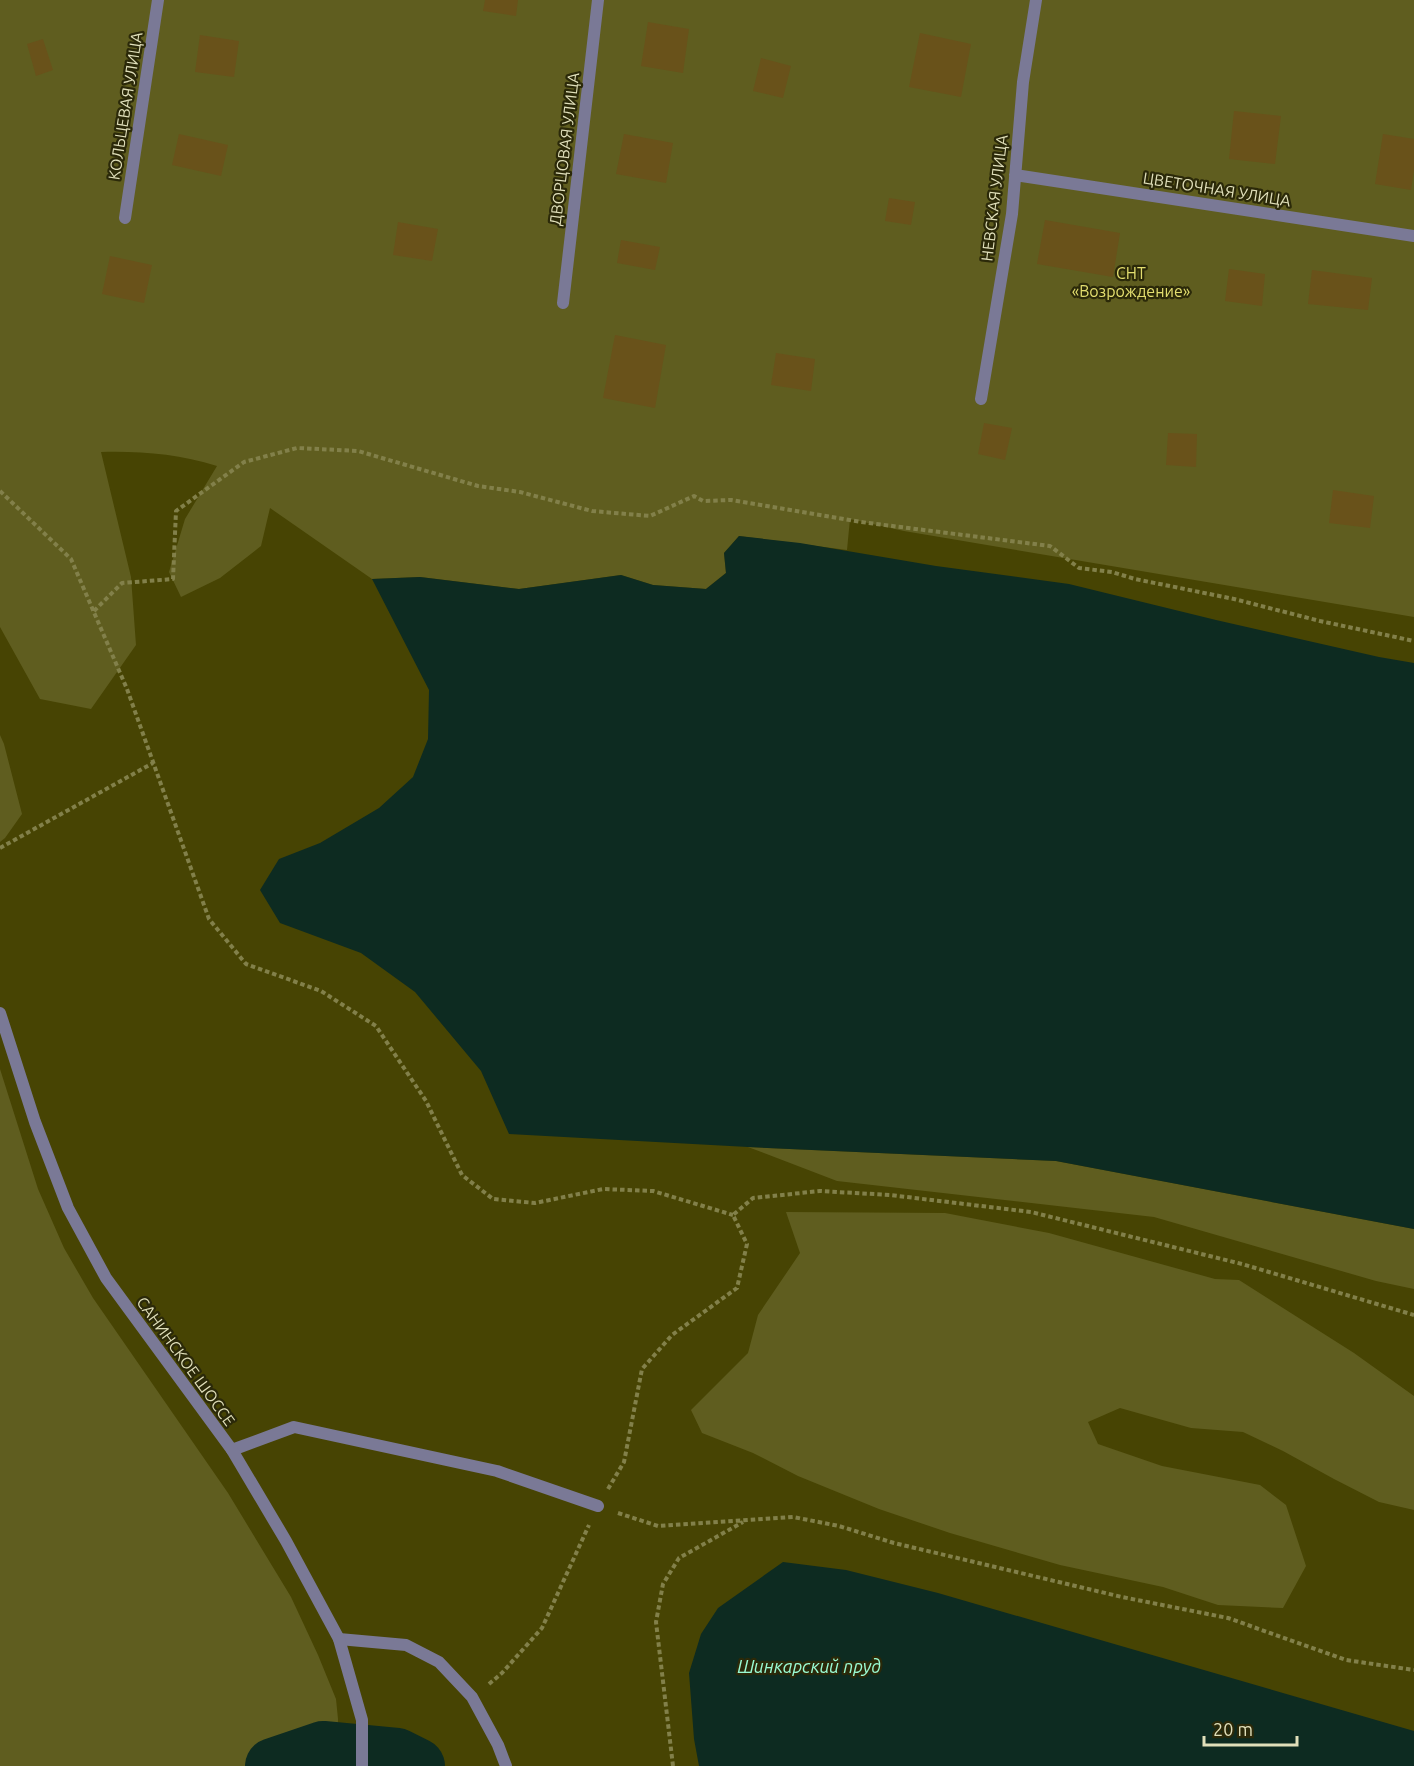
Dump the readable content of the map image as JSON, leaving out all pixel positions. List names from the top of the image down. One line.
{"streets":{"street":["КОЛЬЦЕВАЯ УЛИЦА","ДВОРЦОВАЯ УЛИЦА","ЦВЕТОЧНАЯ УЛИЦА","НЕВСКАЯ УЛИЦА","САНИНСКОЕ ШОССЕ"]},"crossings":[["ЦВЕТОЧНАЯ УЛИЦА","НЕВСКАЯ УЛИЦА"]],"water":["Шинкарский пруд"],"parks":["СНТ «Возрождение»"],"scale_bar":"20 m"}
